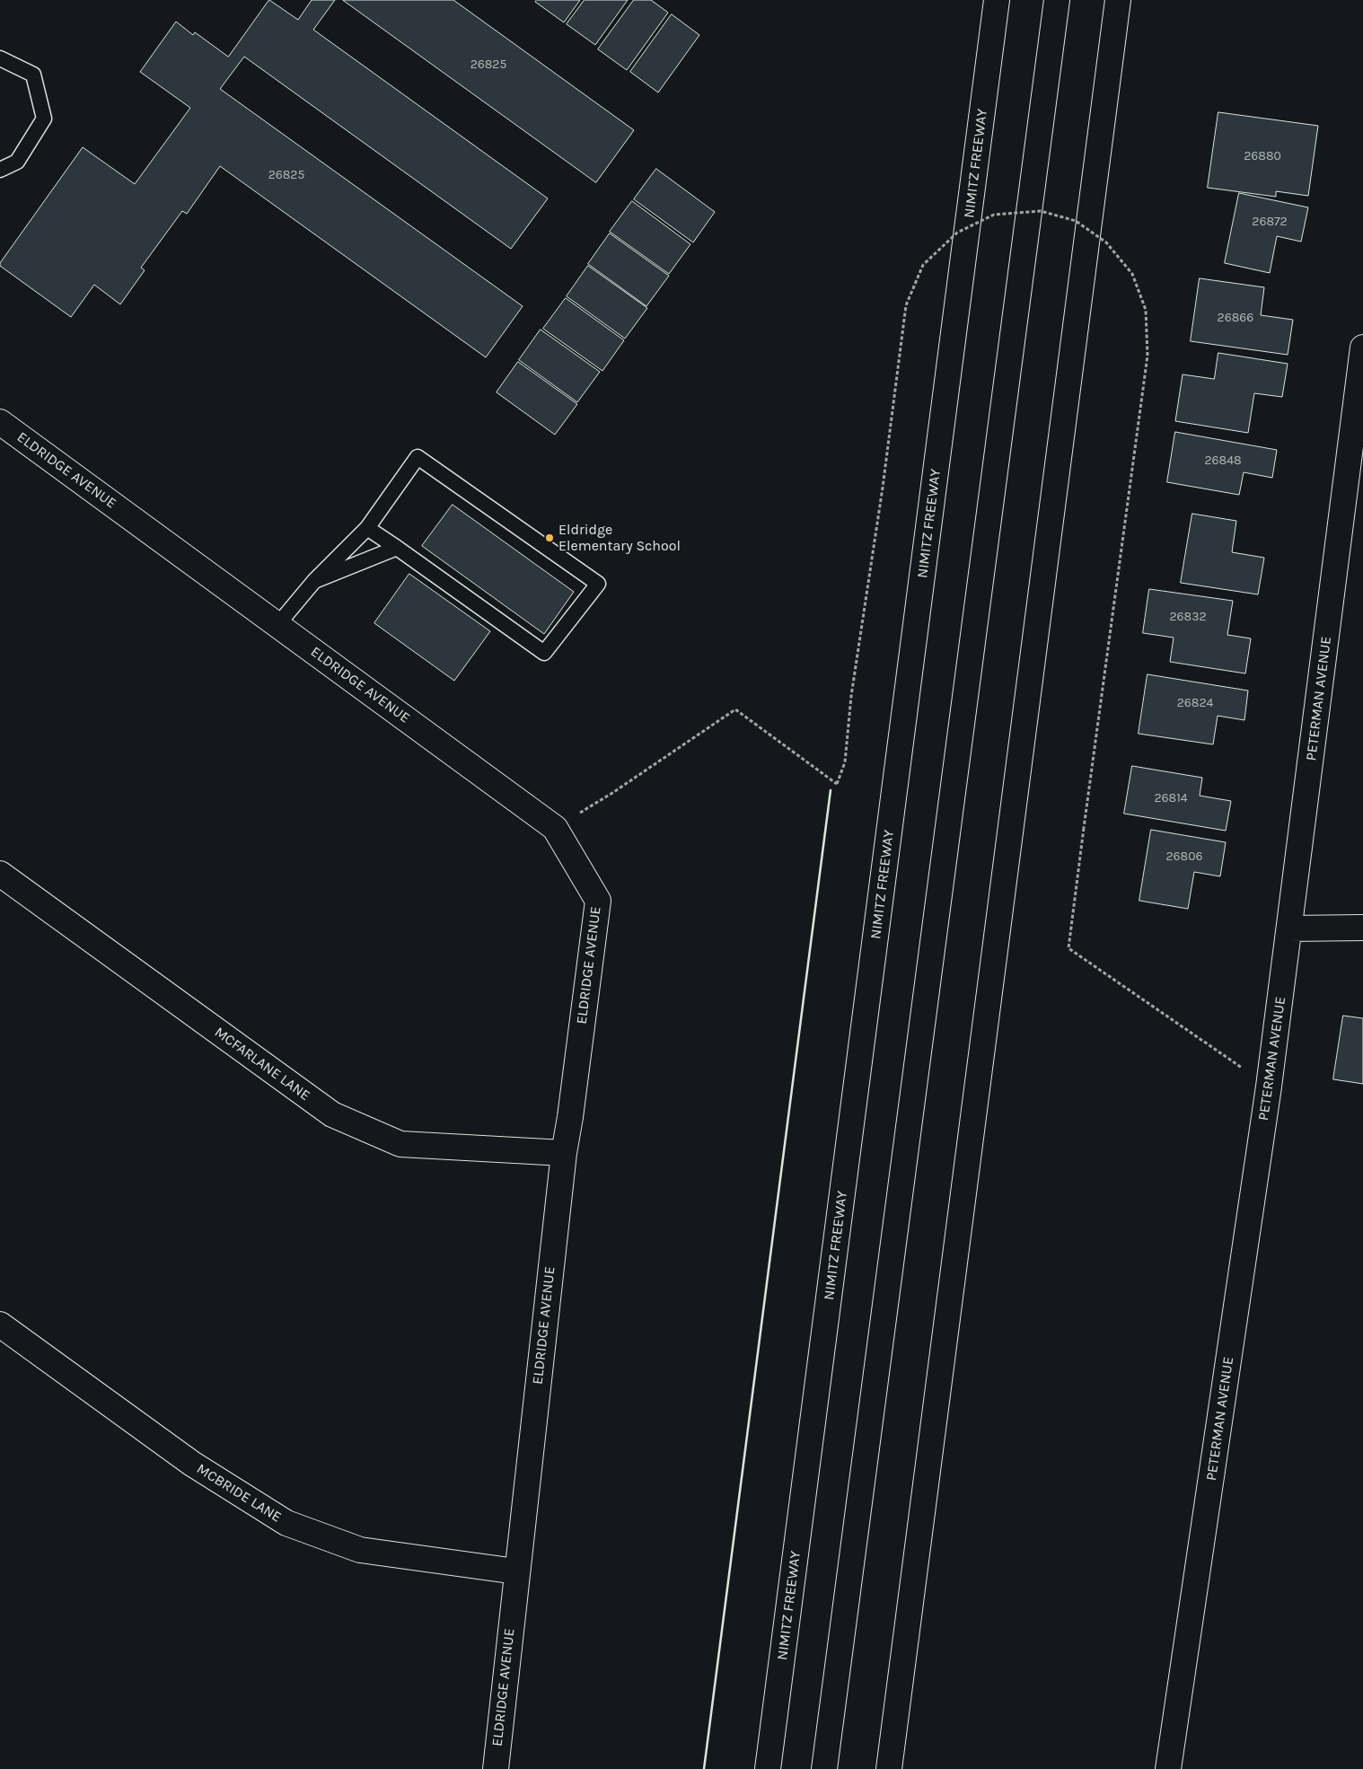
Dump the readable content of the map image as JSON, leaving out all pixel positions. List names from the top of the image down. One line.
{"streets":{"main road":["NIMITZ FREEWAY","ELDRIDGE AVENUE","PETERMAN AVENUE","MCFARLANE LANE","MCBRIDE LANE"]},"crossings":[["ELDRIDGE AVENUE","MCFARLANE LANE"],["ELDRIDGE AVENUE","MCBRIDE LANE"]],"places":["Eldridge Elementary School"],"house_numbers":["26825","26880","26825","26872","26866","26848","26832","26824","26814","26806"]}
